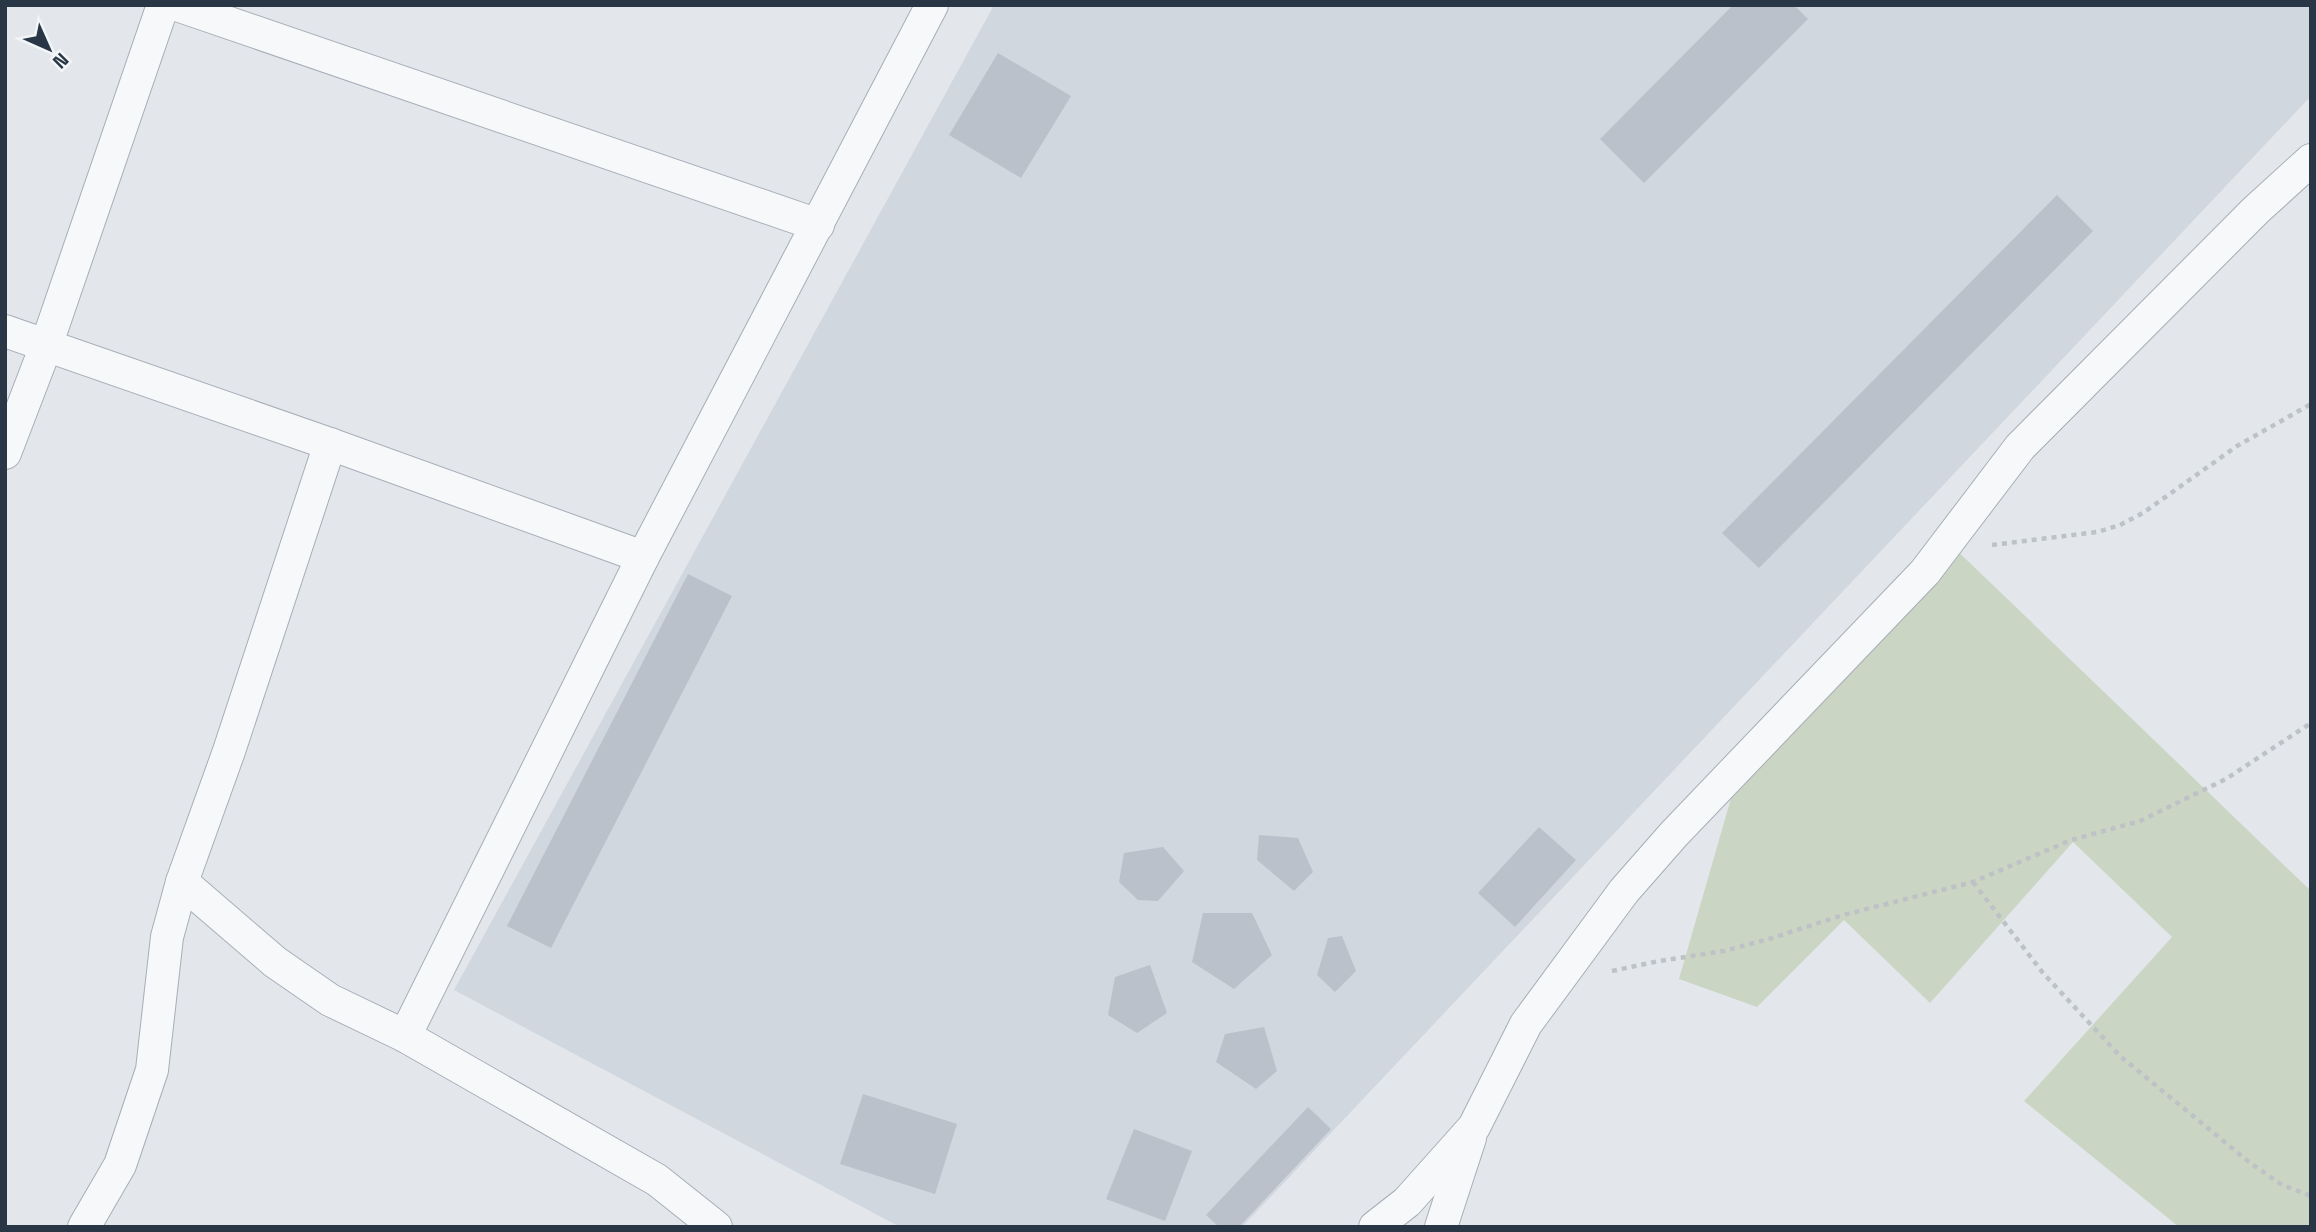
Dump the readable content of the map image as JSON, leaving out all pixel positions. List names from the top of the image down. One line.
{"north":"bottom right"}
